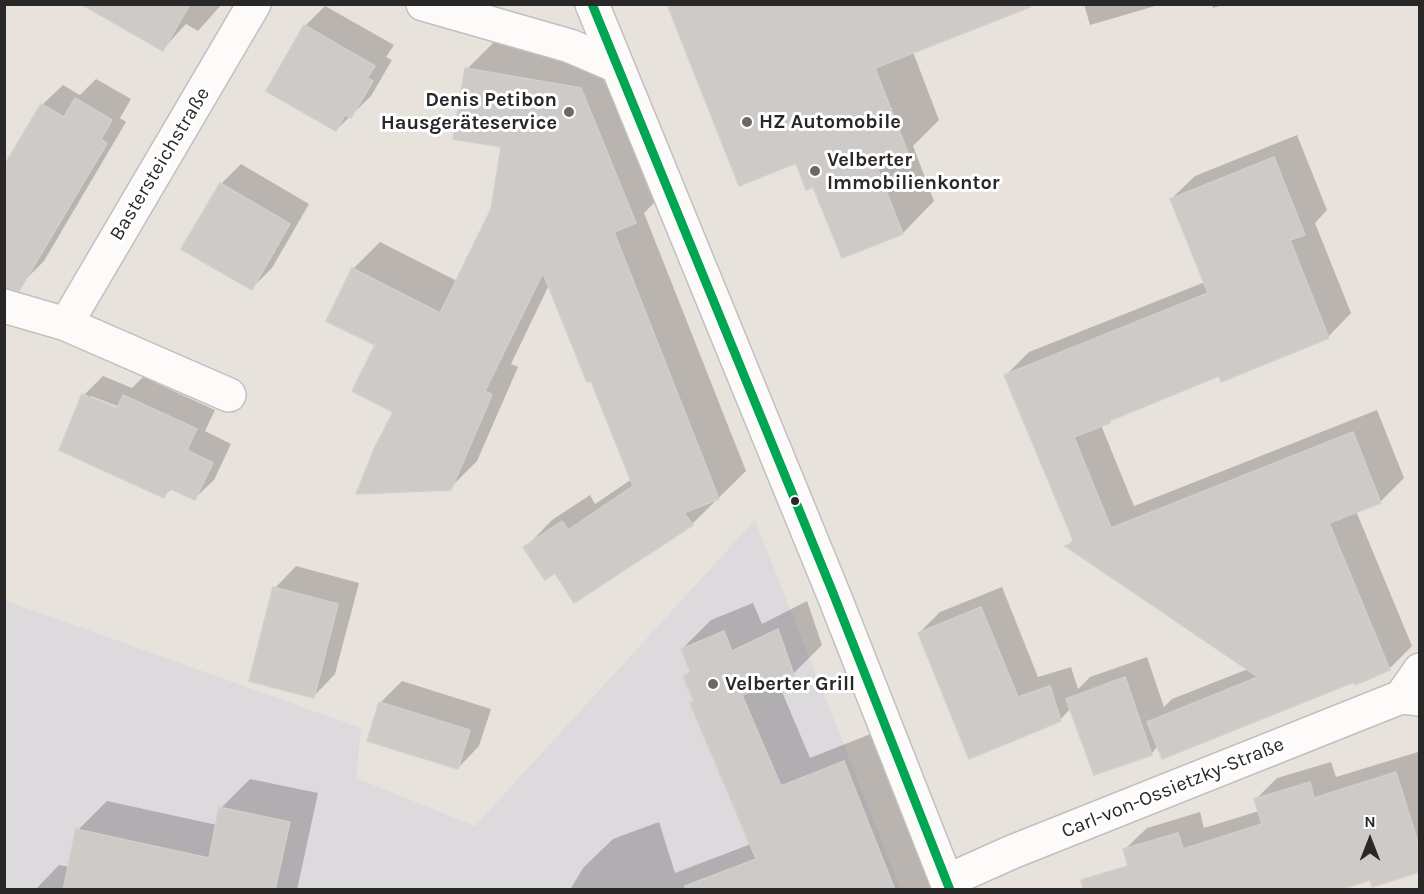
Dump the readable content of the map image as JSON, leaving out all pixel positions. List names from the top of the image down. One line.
{"streets":{"street":["Bastersteichstraße","Carl-von-Ossietzky-Straße"]},"places":["Denis Petibon Hausgeräteservice","HZ Automobile","Velberter Immobilienkontor","Velberter Grill"],"north":"top"}
